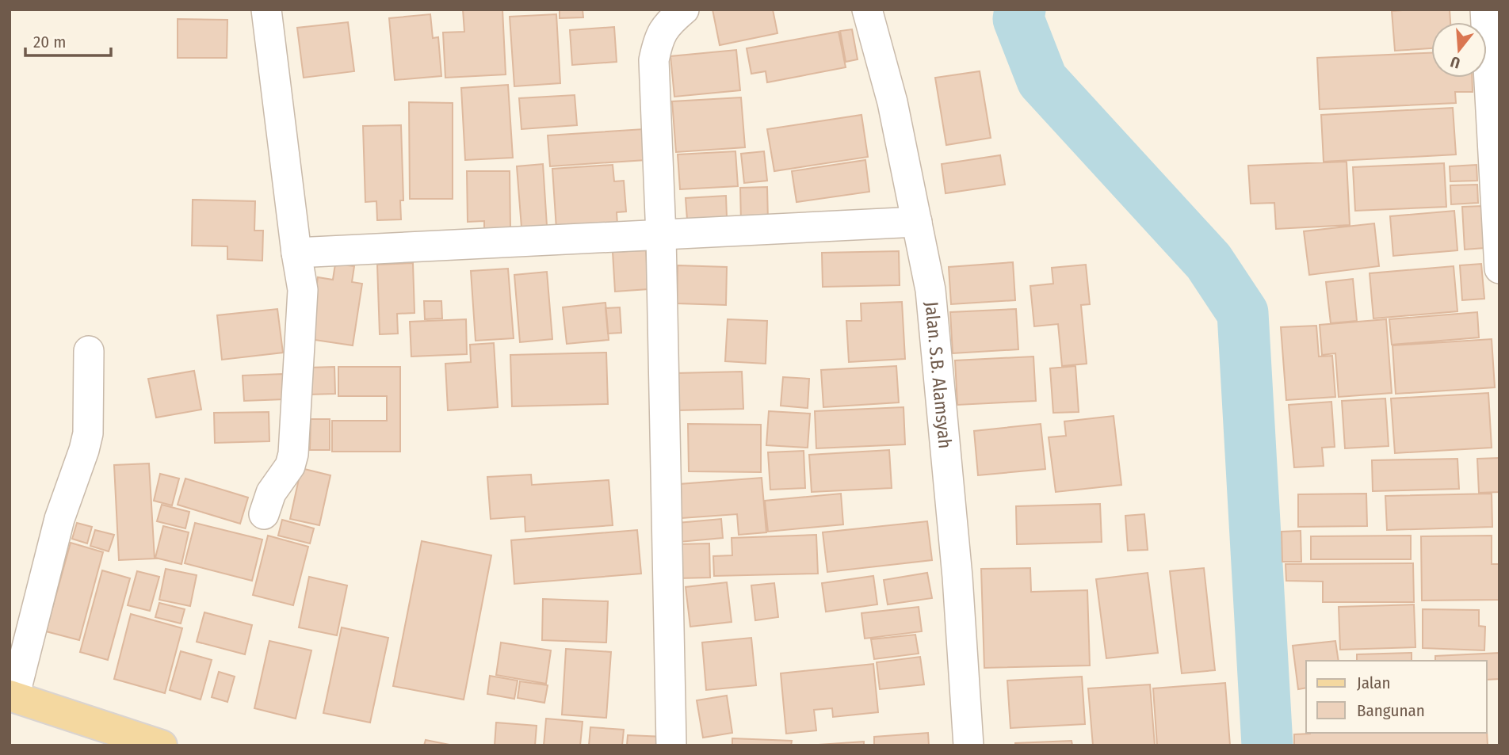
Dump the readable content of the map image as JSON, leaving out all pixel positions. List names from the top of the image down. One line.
{"streets":{"street":["Jalan. S.B. Alamsyah"]},"legend":["Jalan","Bangunan"],"scale_bar":"20 m","north":"bottom"}
